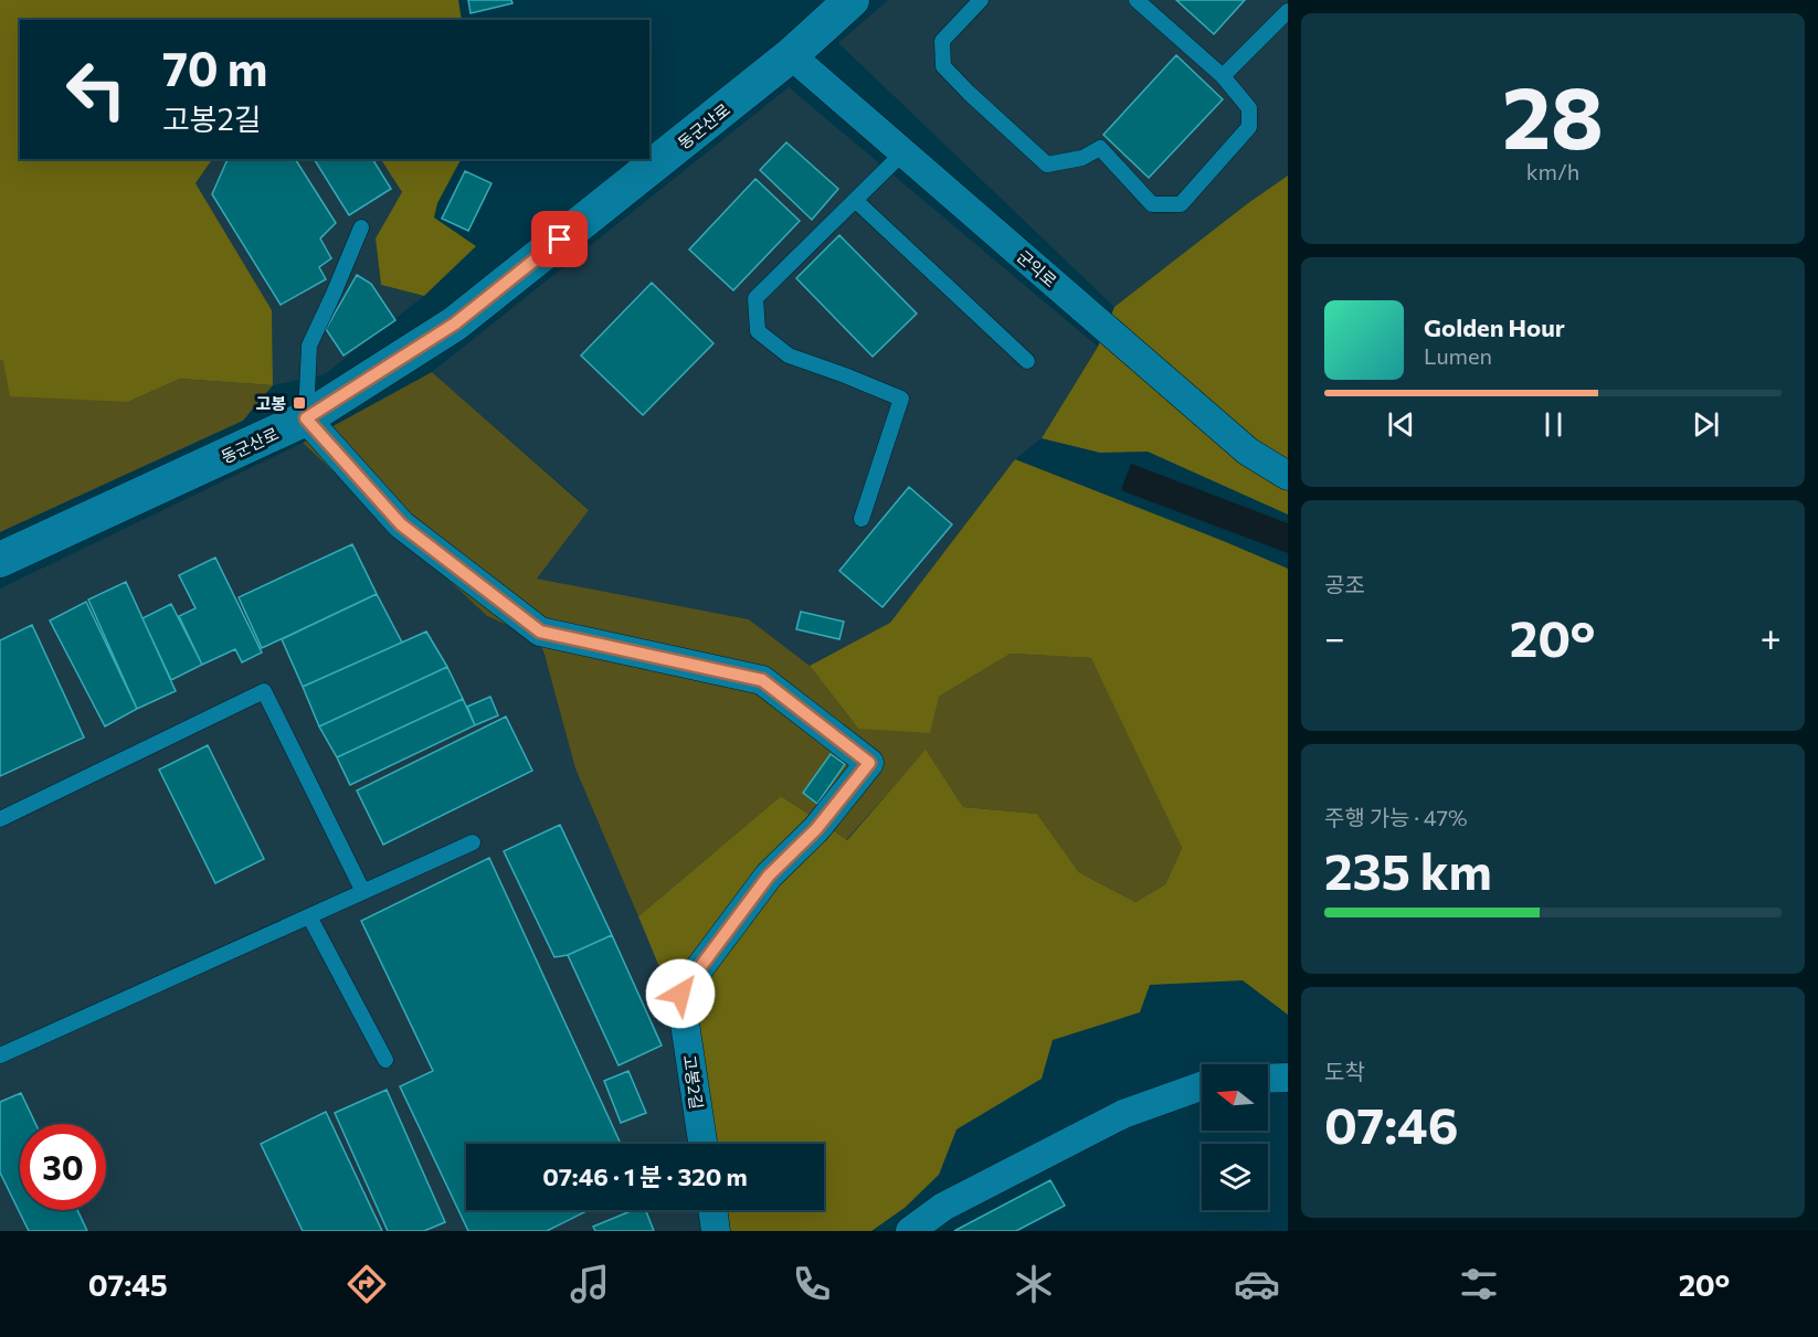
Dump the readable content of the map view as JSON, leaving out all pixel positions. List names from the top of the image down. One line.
{"streets":{"street":["동군산로","군익로","고봉2길"]},"crossings":[["동군산로","군익로"],["동군산로","고봉2길"]],"places":{"transit":["고봉"]},"north":"left","page":{"tile":[["28","km/h"],"공조",["주행 가능 · 47%","235 km"],["도착","07:46"]],"turn":["70 m","고봉2길"],"song":["Golden Hour","Lumen"],"heat":["−","20°","+"],"limit":"30","trip":"07:46 · 1 분 · 320 m","tabs":["07:45","20°"]}}
